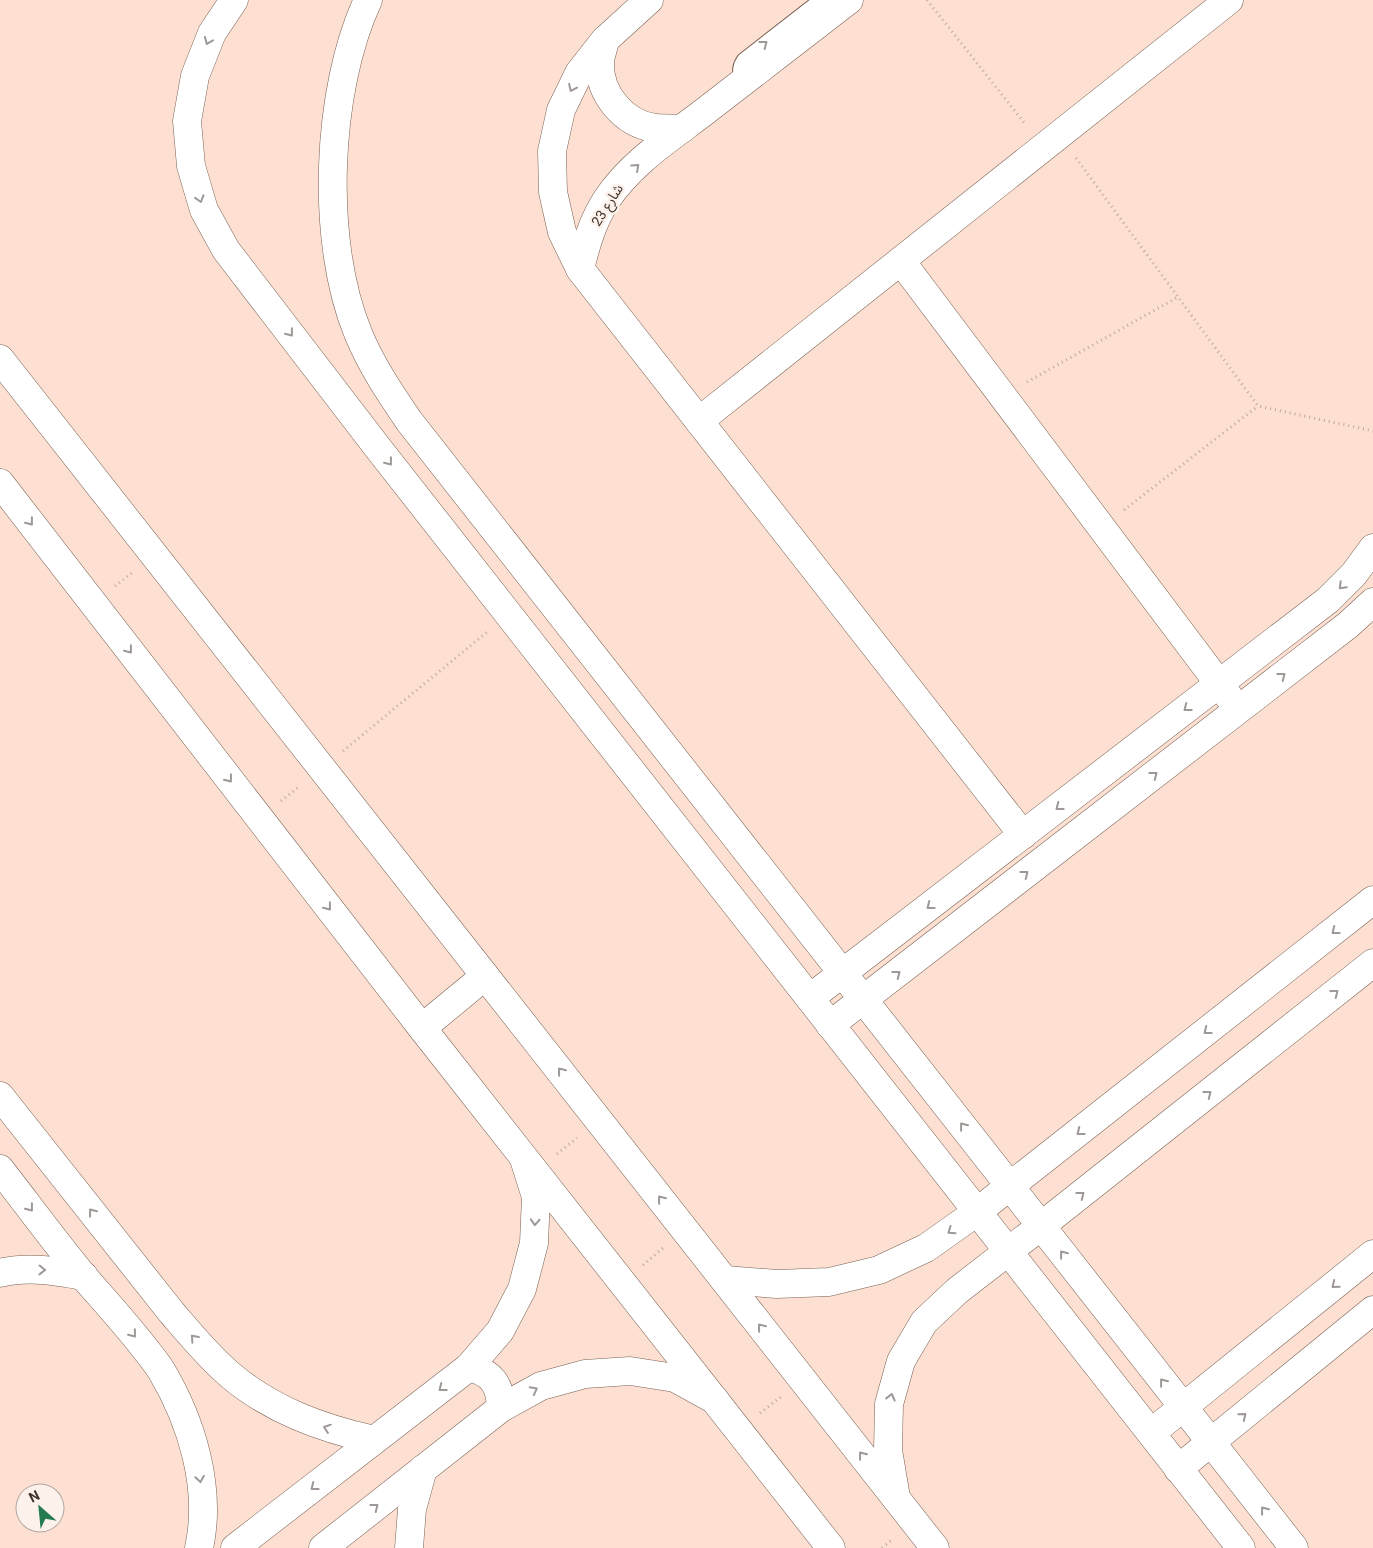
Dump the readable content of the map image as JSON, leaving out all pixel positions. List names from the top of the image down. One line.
{"streets":{"street":["شارع 23"]},"one_way":["شارع 23"],"north":"top left"}
